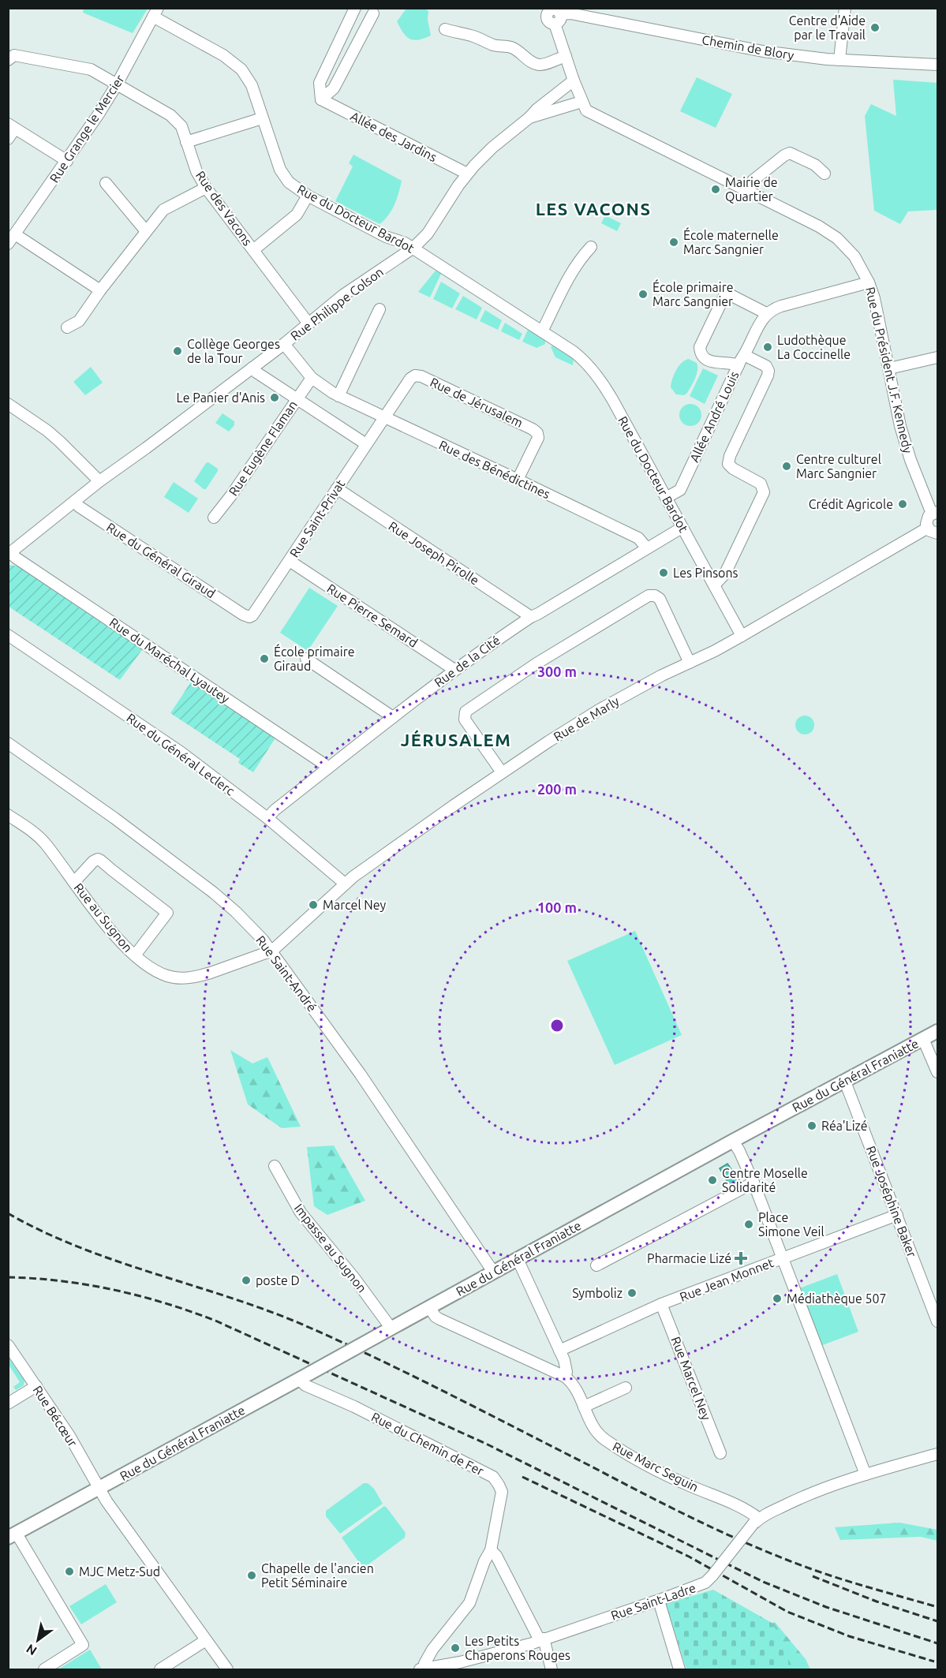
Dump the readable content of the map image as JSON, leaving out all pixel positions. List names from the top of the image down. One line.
{"streets":{"main road":["Rue du Général Franiatte"],"street":["Chemin de Blory","Rue Grange le Mercier","Allée des Jardins","Rue des Vacons","Rue du Docteur Bardot","Rue Philippe Colson","Rue du Président J.F. Kennedy","Rue de Jérusalem","Allée André Louis","Rue Eugène Flaman","Rue des Bénédictines","Rue Saint-Privat","Rue Joseph Pirolle","Rue du Général Giraud","Rue Pierre Semard","Rue du Maréchal Lyautey","Rue de la Cité","Rue de Marly","Rue du Général Leclerc","Rue au Sugnon","Rue Saint-André","Rue Joséphine Baker","Impasse au Sugnon","Rue Jean Monnet","Rue Marcel Ney","Rue Bécœur","Rue du Chemin de Fer","Rue Marc Seguin","Rue Saint-Ladre"]},"crossings":[["Chemin de Blory","Rue du Président J.F. Kennedy"],["Rue Grange le Mercier","Rue des Vacons"],["Rue Grange le Mercier","Rue du Docteur Bardot"],["Allée des Jardins","Rue Philippe Colson"],["Rue des Vacons","Rue Philippe Colson"],["Rue du Docteur Bardot","Rue Philippe Colson"],["Rue du Docteur Bardot","Allée André Louis"],["Rue du Docteur Bardot","Rue de la Cité"],["Rue du Docteur Bardot","Rue de Marly"],["Rue Philippe Colson","Rue du Président J.F. Kennedy"],["Rue Philippe Colson","Rue des Bénédictines"],["Rue Philippe Colson","Rue du Général Giraud"],["Rue Philippe Colson","Rue du Maréchal Lyautey"],["Rue de Jérusalem","Rue des Bénédictines"],["Rue de Jérusalem","Rue Saint-Privat"],["Rue Eugène Flaman","Rue des Bénédictines"],["Rue des Bénédictines","Rue Saint-Privat"],["Rue des Bénédictines","Rue de la Cité"],["Rue Saint-Privat","Rue Joseph Pirolle"],["Rue Saint-Privat","Rue du Général Giraud"],["Rue Saint-Privat","Rue Pierre Semard"],["Rue Joseph Pirolle","Rue de la Cité"],["Rue Pierre Semard","Rue de la Cité"],["Rue du Maréchal Lyautey","Rue de la Cité"],["Rue de la Cité","Rue du Général Leclerc"],["Rue de Marly","Rue du Général Leclerc"],["Rue de Marly","Rue au Sugnon"],["Rue de Marly","Rue Saint-André"],["Rue au Sugnon","Rue Saint-André"],["Rue Saint-André","Rue du Général Franiatte"],["Rue du Général Franiatte","Rue Joséphine Baker"],["Rue du Général Franiatte","Impasse au Sugnon"],["Rue du Général Franiatte","Rue Bécœur"],["Rue du Général Franiatte","Rue du Chemin de Fer"],["Rue du Général Franiatte","Rue Marc Seguin"],["Rue Joséphine Baker","Rue Jean Monnet"],["Rue Jean Monnet","Rue Marcel Ney"],["Rue du Chemin de Fer","Rue Saint-Ladre"],["Rue Marc Seguin","Rue Saint-Ladre"]],"districts":["LES VACONS","JÉRUSALEM"],"places":{"other":["Centre d'Aide par le Travail","Mairie de Quartier","École maternelle Marc Sangnier","École primaire Marc Sangnier","Ludothèque La Coccinelle","Collège Georges de la Tour","Le Panier d'Anis","Centre culturel Marc Sangnier","Crédit Agricole","Les Pinsons","École primaire Giraud","Marcel Ney","Réa'Lizé","Centre Moselle Solidarité","Place Simone Veil","poste D","Symboliz","Médiathèque 507","MJC Metz-Sud","Chapelle de l'ancien Petit Séminaire","Les Petits Chaperons Rouges"],"health":["Pharmacie Lizé"]},"north":"bottom left","rings":["300 m","200 m","100 m"]}
